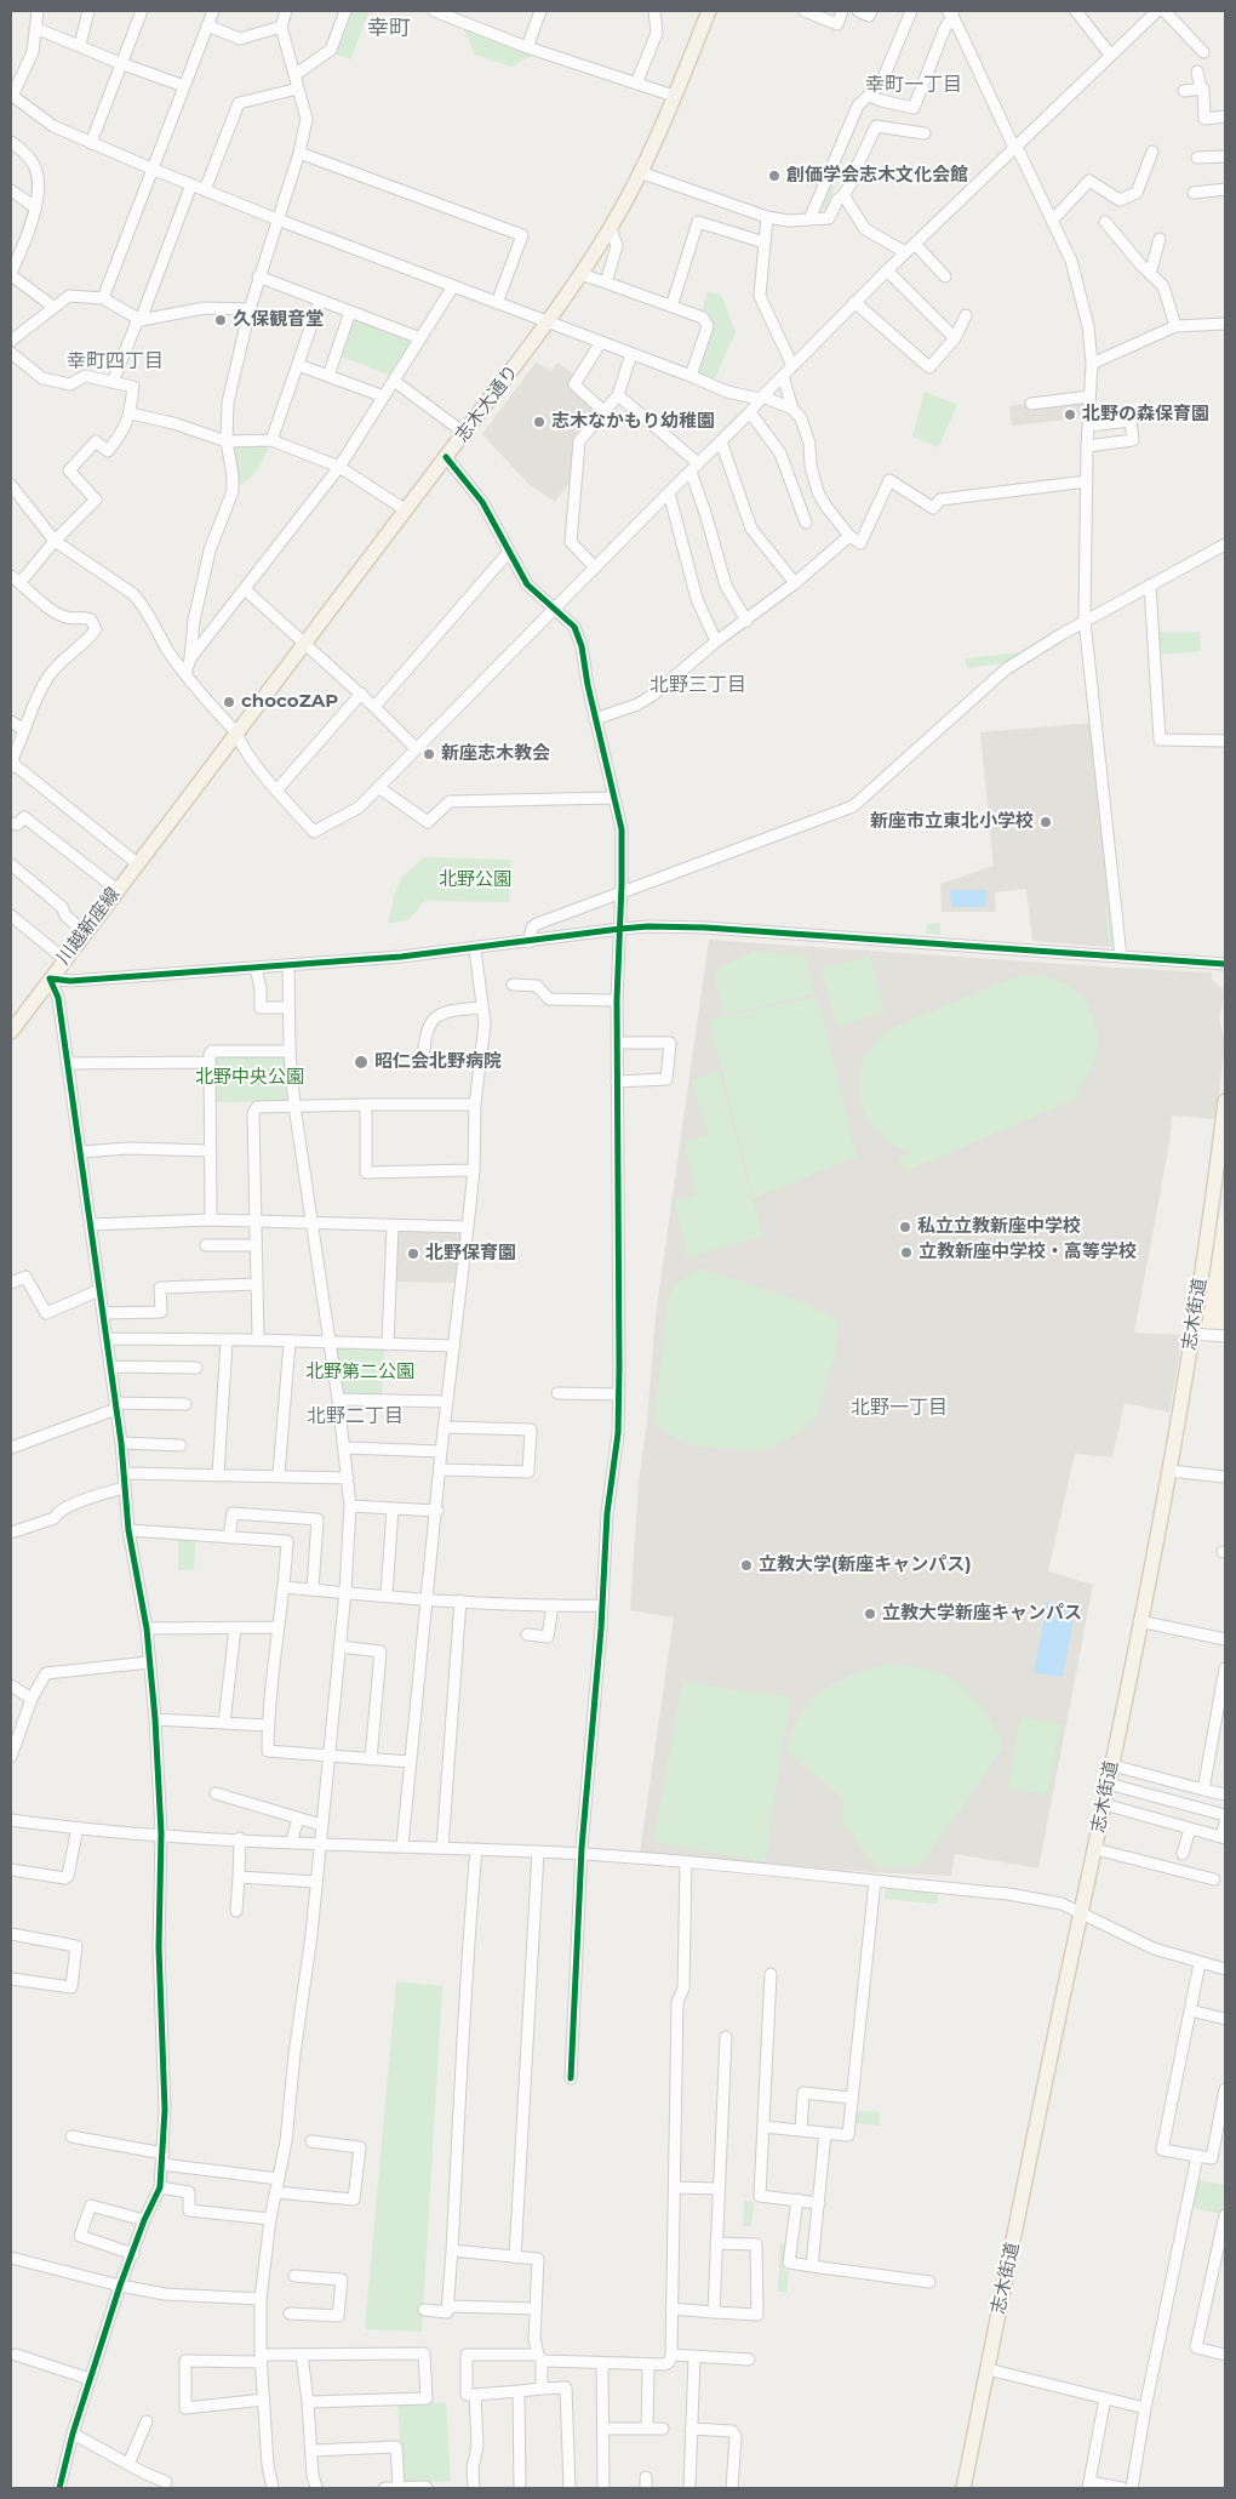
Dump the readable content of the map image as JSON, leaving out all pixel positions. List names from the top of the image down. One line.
{"streets":{"main road":["志木大通り","川越新座線","志木街道"]},"crossings":[["志木大通り","川越新座線"]],"districts":["幸町","幸町一丁目","幸町四丁目","北野三丁目","北野一丁目","北野二丁目"],"parks":["北野公園","北野中央公園","北野第二公園"],"places":["創価学会志木文化会館","久保観音堂","北野の森保育園","志木なかもり幼稚園","chocoZAP","新座志木教会","新座市立東北小学校","昭仁会北野病院","私立立教新座中学校","立教新座中学校・高等学校","北野保育園","立教大学(新座キャンパス)","立教大学新座キャンパス"]}
